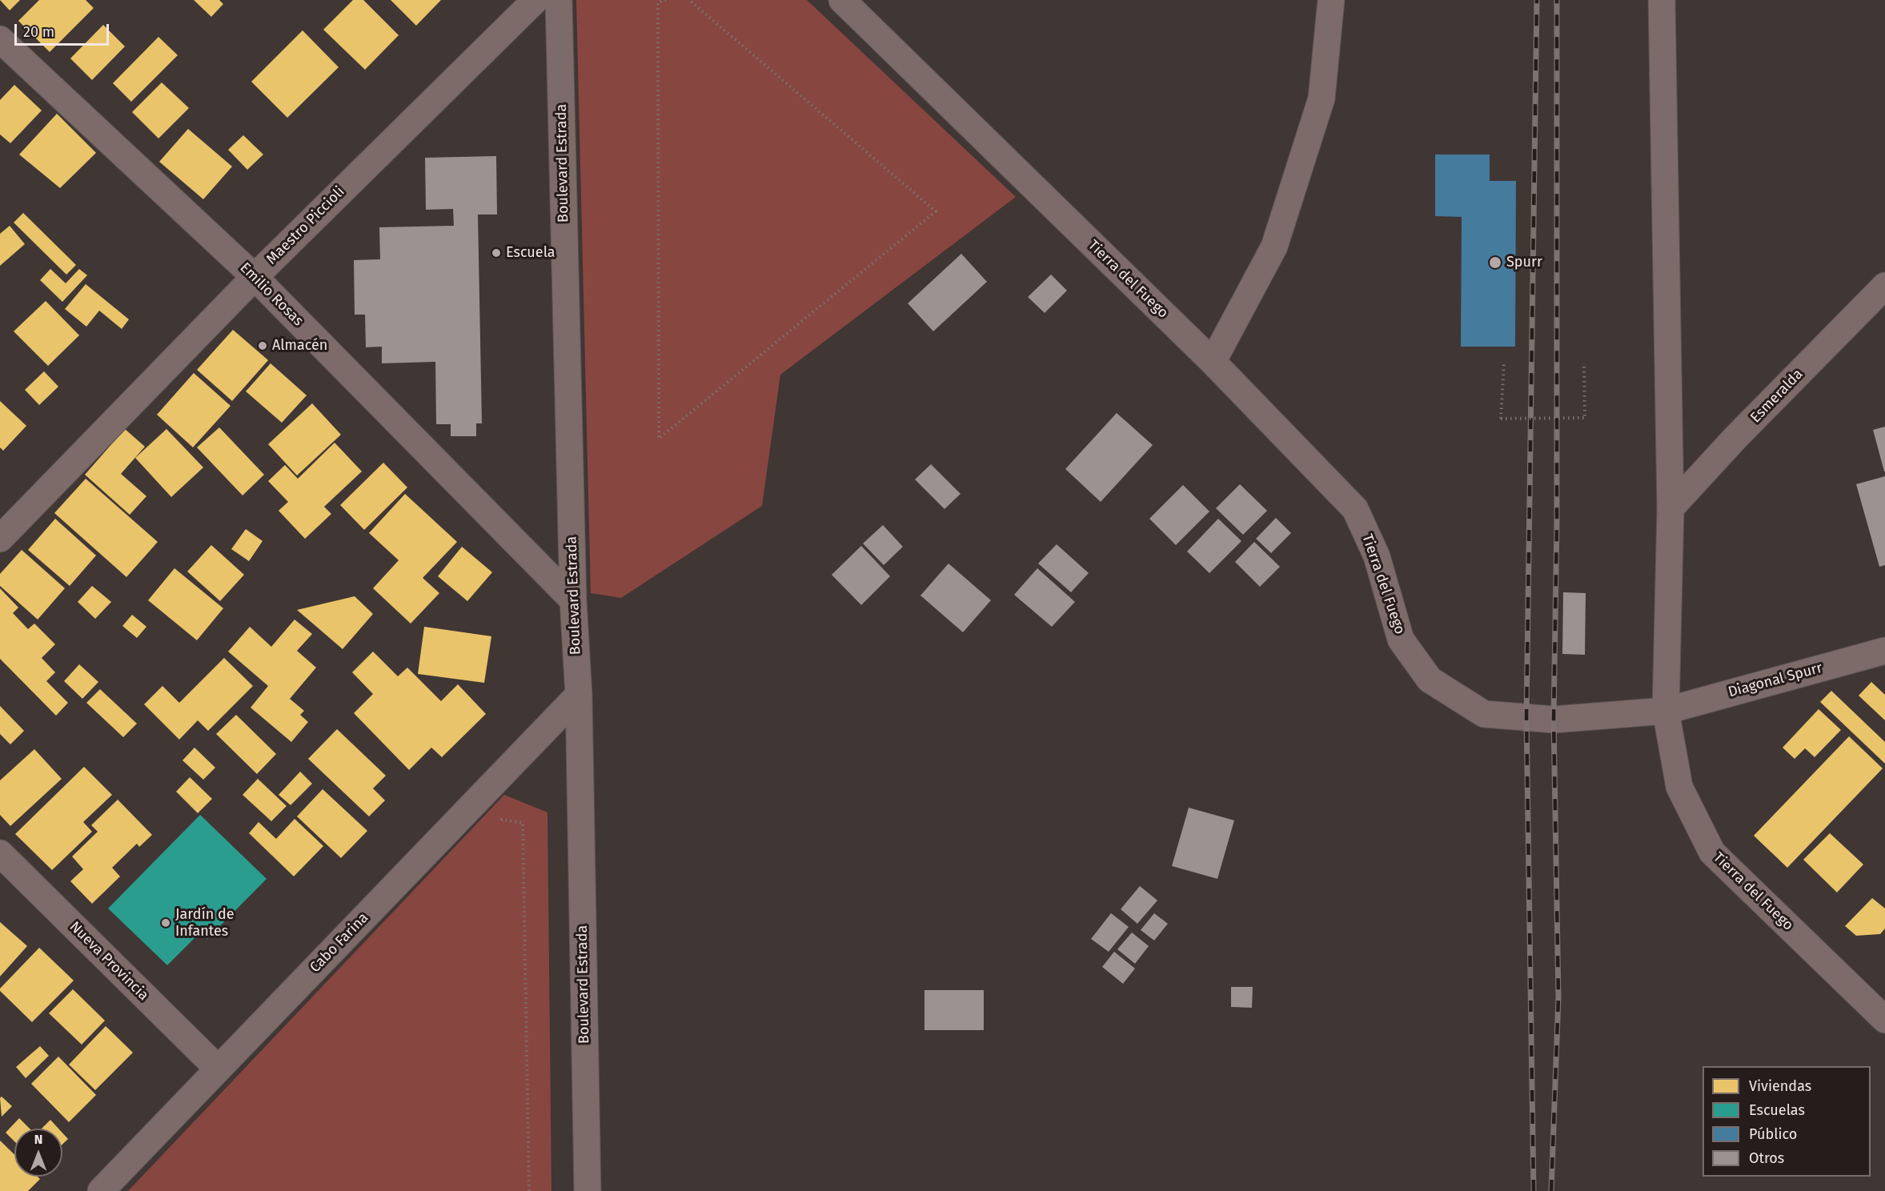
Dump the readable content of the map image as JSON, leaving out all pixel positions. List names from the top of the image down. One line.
{"streets":{"street":["Boulevard Estrada","Maestro Piccioli","Tierra del Fuego","Emilio Rosas","Esmeralda","Diagonal Spurr","Cabo Farina","Nueva Provincia"]},"crossings":[["Boulevard Estrada","Emilio Rosas"],["Boulevard Estrada","Cabo Farina"],["Maestro Piccioli","Emilio Rosas"],["Tierra del Fuego","Diagonal Spurr"],["Cabo Farina","Nueva Provincia"]],"places":["Escuela","Spurr","Almacén","Jardín de Infantes"],"legend":["Viviendas","Escuelas","Público","Otros"],"scale_bar":"20 m","north":"top"}
